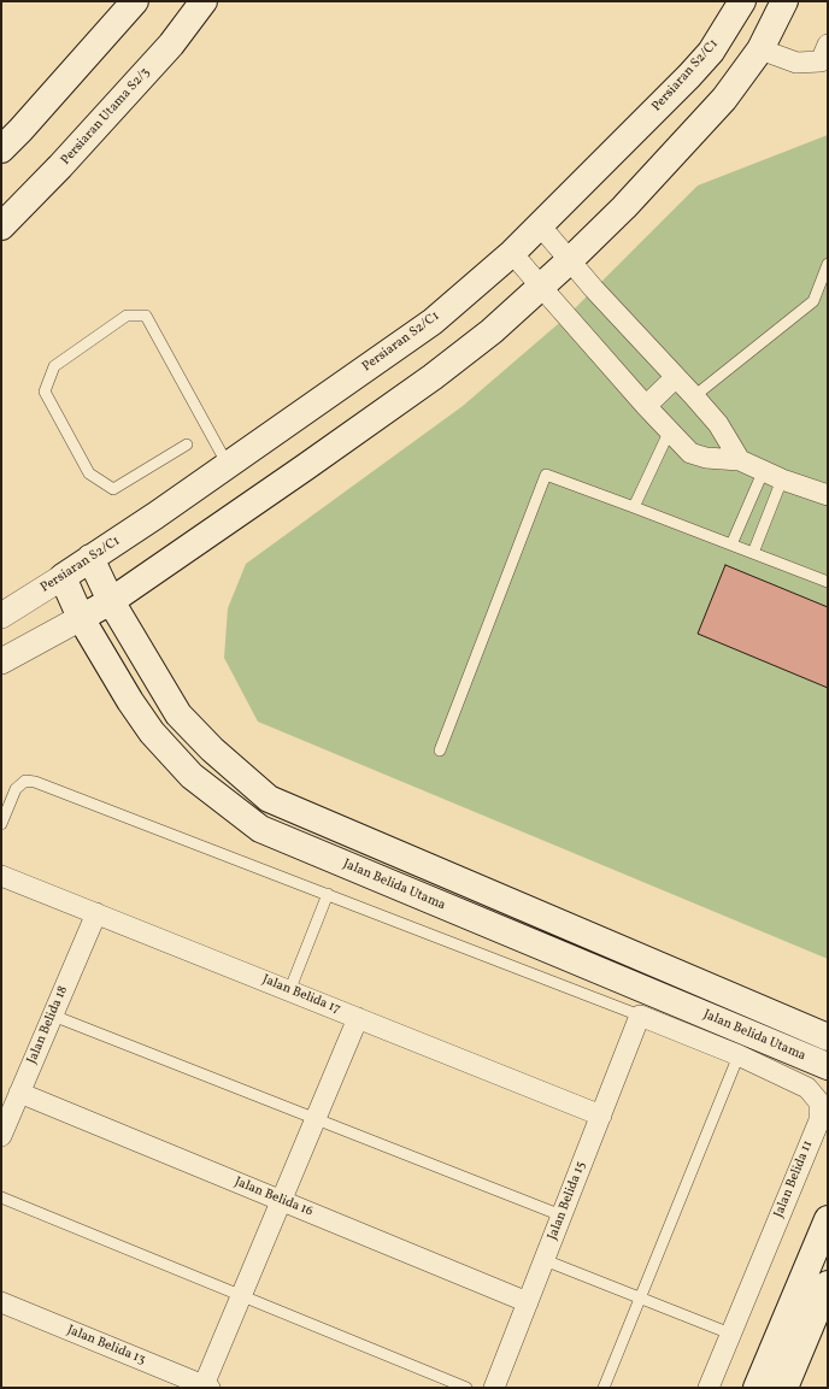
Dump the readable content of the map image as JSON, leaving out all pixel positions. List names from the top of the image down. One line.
{"streets":{"main road":["Persiaran S2/C1","Persiaran Utama S2/3","Jalan Belida Utama"],"street":["Jalan Belida 17","Jalan Belida 18","Jalan Belida 11","Jalan Belida 16","Jalan Belida 15","Jalan Belida 13"]},"crossings":[["Persiaran S2/C1","Jalan Belida Utama"],["Jalan Belida 17","Jalan Belida 18"],["Jalan Belida 17","Jalan Belida 15"],["Jalan Belida 18","Jalan Belida 16"],["Jalan Belida 11","Jalan Belida 15"],["Jalan Belida 16","Jalan Belida 15"]]}
